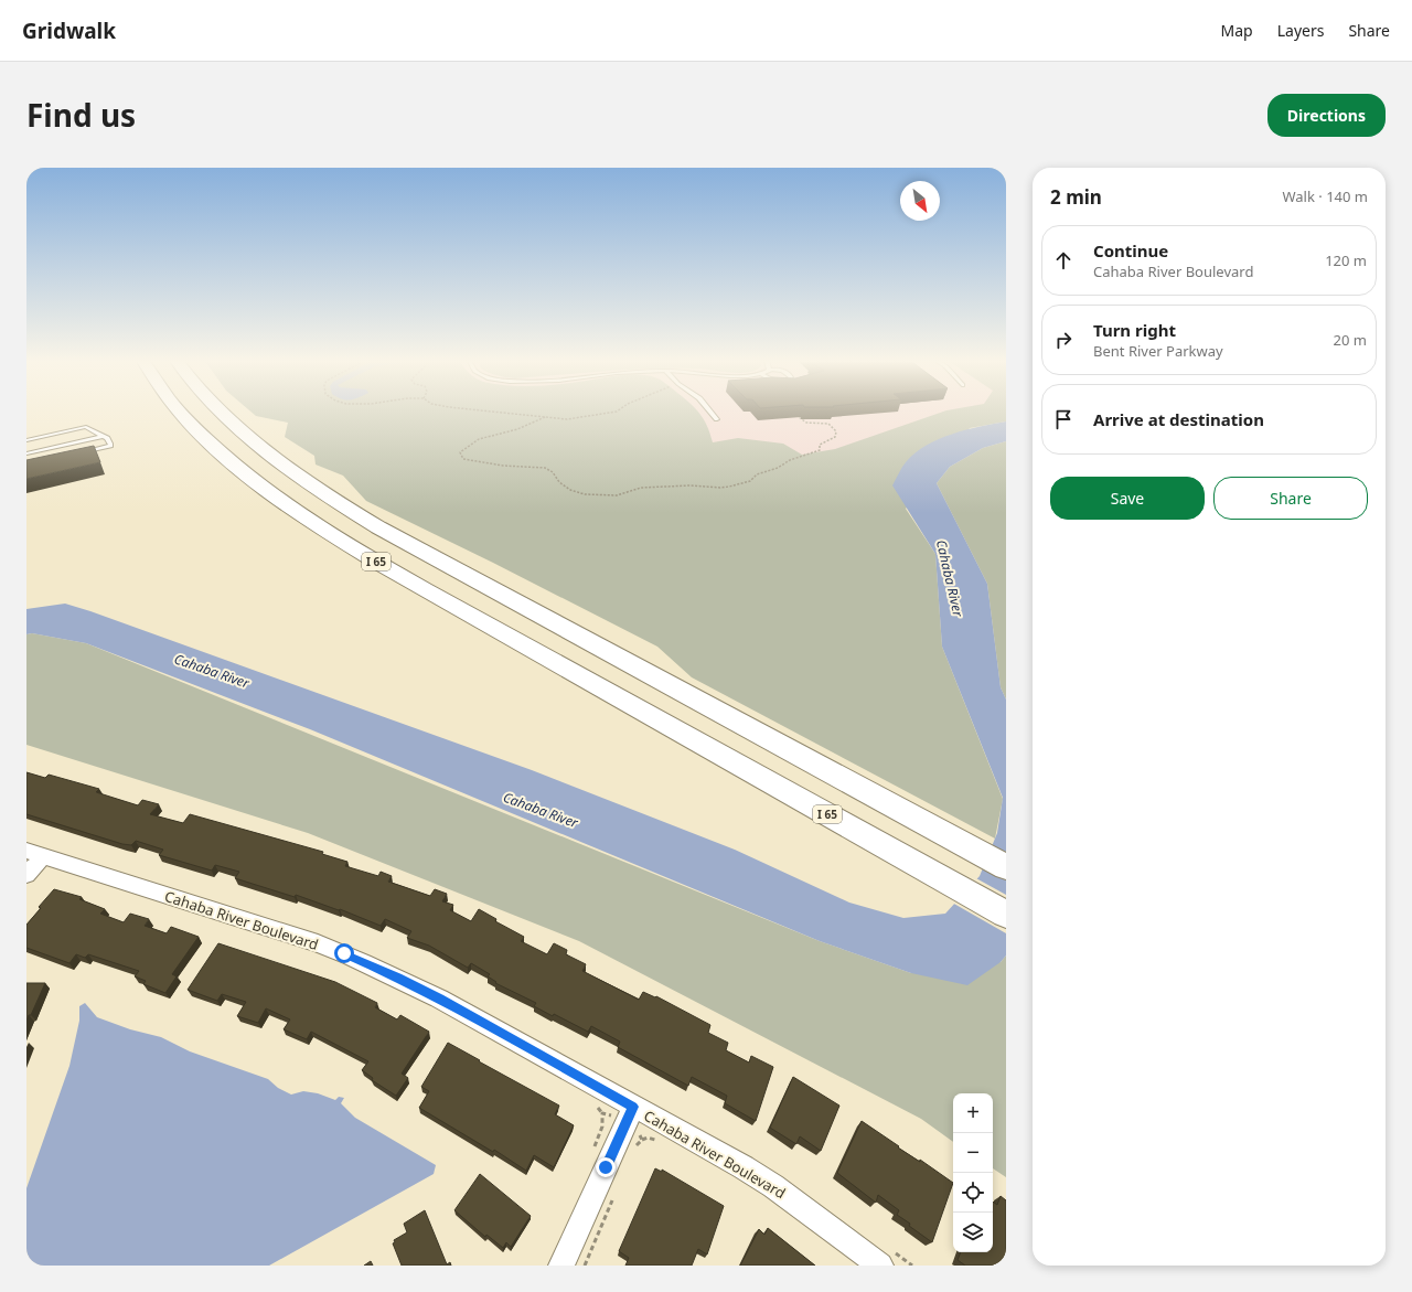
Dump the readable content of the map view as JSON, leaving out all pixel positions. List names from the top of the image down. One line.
{"streets":{"highway":["I 65"],"street":["Cahaba River Boulevard"]},"water":["Cahaba River"],"north":"bottom right","page":{"header":"Gridwalk","nav":["Map","Layers","Share"],"title":"Find us","buttons":["Directions",["Save","Share"]],"heading":["2 min","Walk · 140 m"],"list":[["Continue","Cahaba River Boulevard","120 m"],["Turn right","Bent River Parkway","20 m"],"Arrive at destination"],"map_buttons":["+","−"]}}
